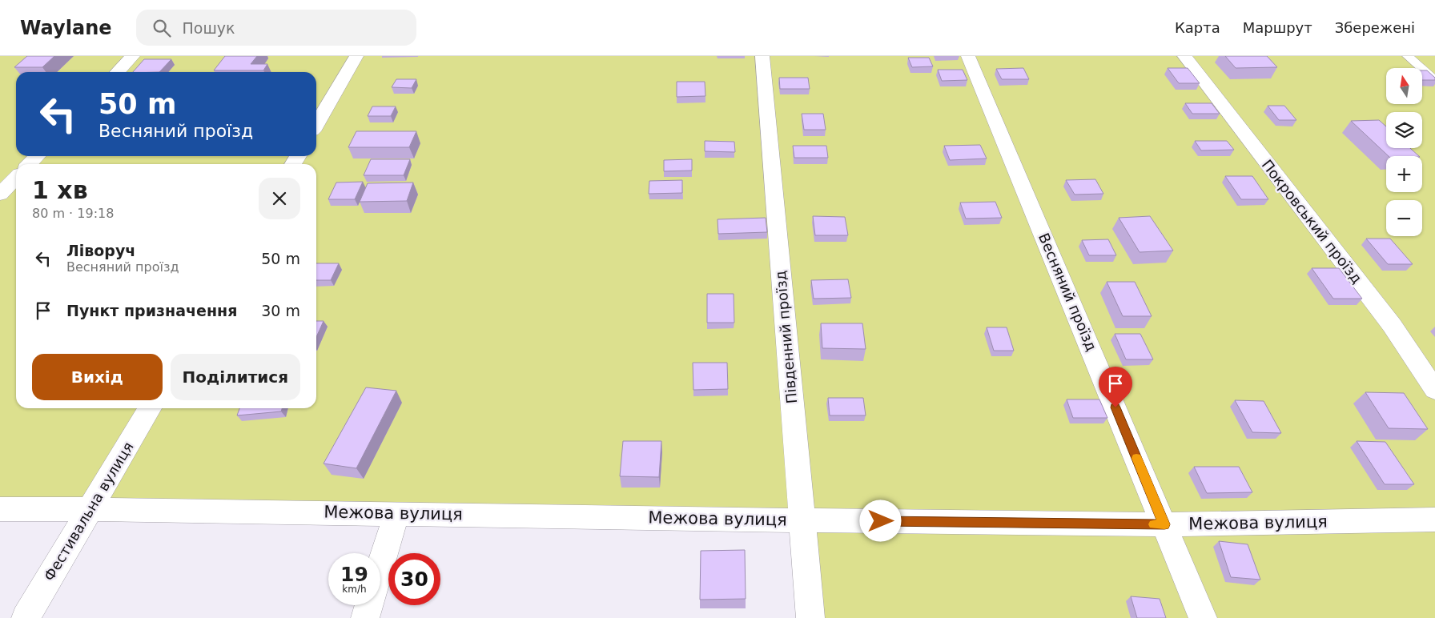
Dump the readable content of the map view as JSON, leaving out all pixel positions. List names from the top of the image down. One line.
{"streets":{"street":["Покровський проїзд","Весняний проїзд","Південний проїзд","Фестивальна вулиця","Межова вулиця"]},"crossings":[["Весняний проїзд","Межова вулиця"],["Південний проїзд","Межова вулиця"],["Фестивальна вулиця","Межова вулиця"]],"north":"top","page":{"header":"Waylane","search":"Пошук","nav":["Карта","Маршрут","Збережені"],"map_buttons":["+","−"],"turn":["50 m","Весняний проїзд"],"heading":["1 хв","80 m · 19:18"],"list":[{"name":"Ліворуч","note":"Весняний проїзд","value":"50 m"},{"name":"Пункт призначення","value":"30 m"}],"buttons":["Вихід","Поділитися"],"speed":"19 km/h","limit":"30"}}
